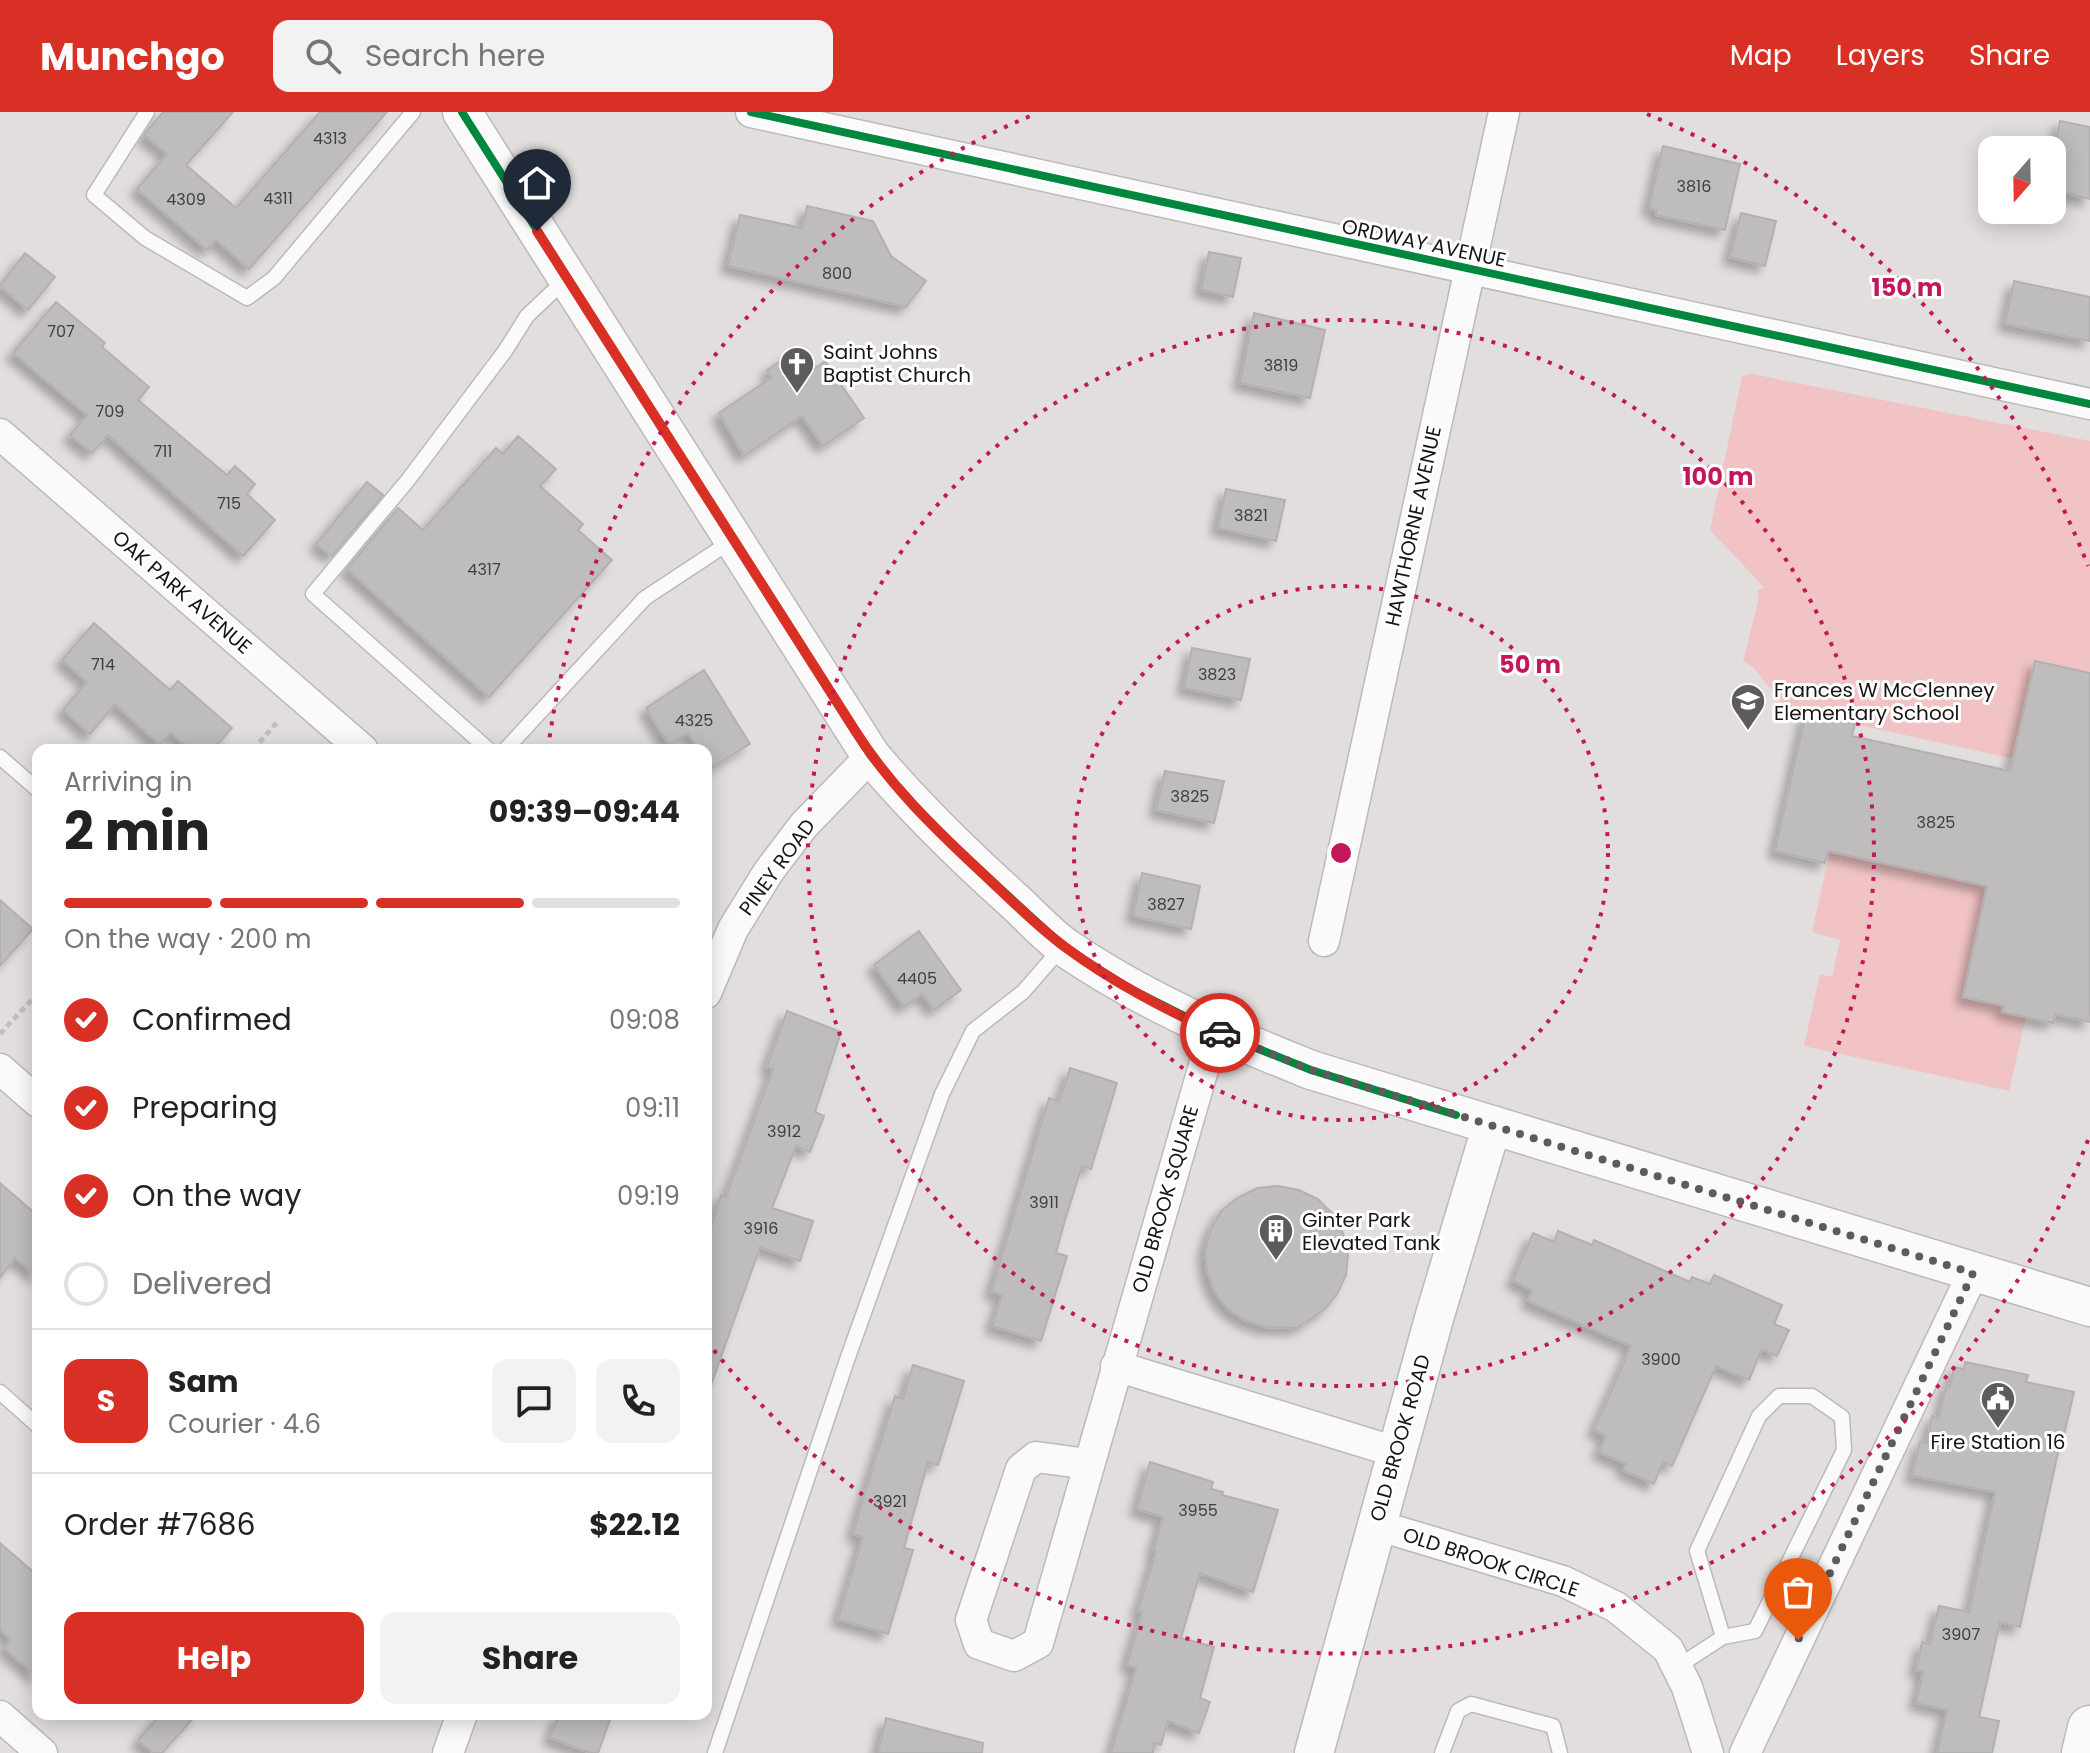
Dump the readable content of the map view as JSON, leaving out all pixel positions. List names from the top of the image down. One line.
{"streets":{"street":["ORDWAY AVENUE","HAWTHORNE AVENUE","OAK PARK AVENUE","PINEY ROAD","OLD BROOK SQUARE","OLD BROOK ROAD","OLD BROOK CIRCLE"]},"crossings":[["ORDWAY AVENUE","HAWTHORNE AVENUE"],["OLD BROOK ROAD","OLD BROOK CIRCLE"]],"places":{"church":["Saint Johns Baptist Church"],"school or university":["Frances W McClenney Elementary School"],"building":["Ginter Park Elevated Tank"],"public building":["Fire Station 16"]},"house_numbers":["4313","3816","4311","4309","800","707","3819","709","711","715","3821","4317","714","3823","4325","3825","3825","3827","4405","3912","3911","3916","3900","3921","3955","3907"],"north":"bottom","page":{"header":"Munchgo","search":"Search here","nav":["Map","Layers","Share"],"heading":["2 min","Arriving in","09:39–09:44"],"panel":["Sam","Courier · 4.6","Order #7686","$22.12"],"bar":"On the way · 200 m","list":[["Confirmed","09:08"],["Preparing","09:11"],["On the way","09:19"],"Delivered"],"round":"S","buttons":["Help","Share"]},"rings":["150 m","100 m","50 m"]}
